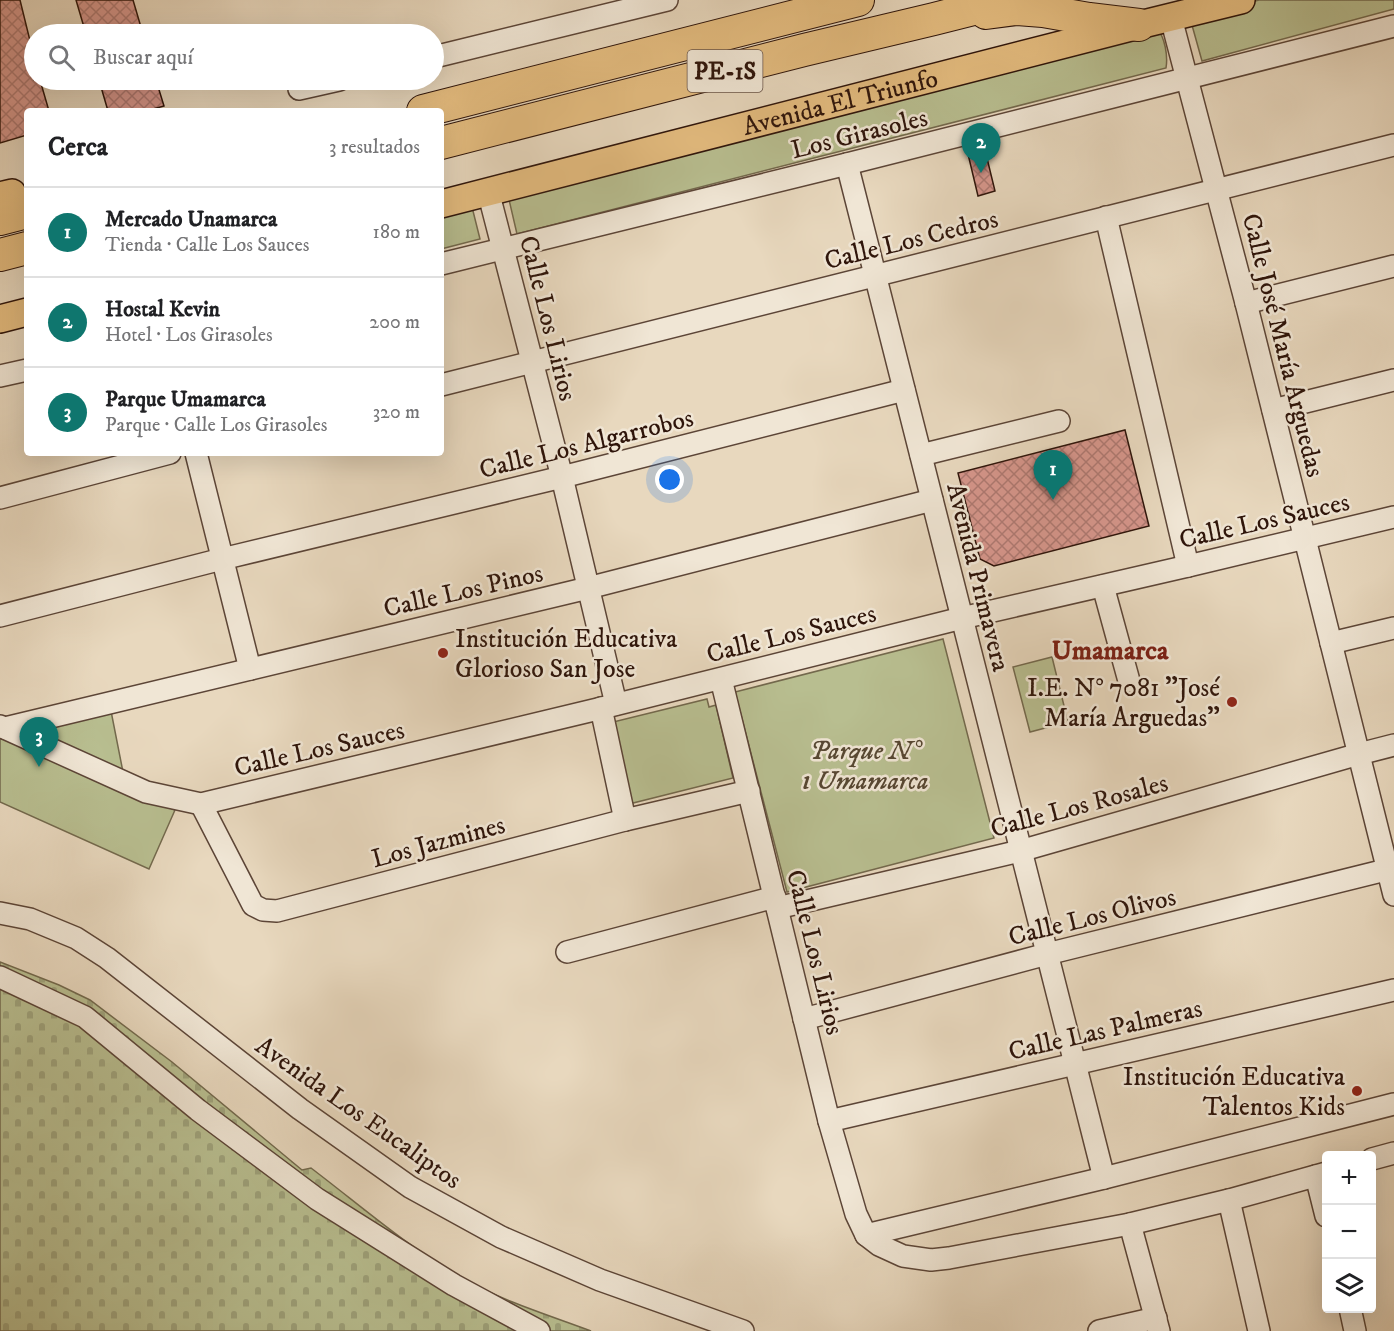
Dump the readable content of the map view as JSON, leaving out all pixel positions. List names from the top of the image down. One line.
{"streets":{"highway":["PE-1S"],"main road":["Avenida El Triunfo"],"street":["Los Girasoles","Calle Los Cedros","Calle Los Lirios","Calle José María Arguedas","Calle Los Algarrobos","Calle Los Sauces","Avenida Primavera","Calle Los Pinos","Calle Los Rosales","Los Jazmines","Calle Los Olivos","Calle Las Palmeras","Avenida Los Eucaliptos"]},"crossings":[["Avenida El Triunfo","Calle Los Lirios"],["Avenida El Triunfo","Calle José María Arguedas"],["Los Girasoles","Calle Los Lirios"],["Los Girasoles","Calle José María Arguedas"],["Los Girasoles","Avenida Primavera"],["Calle Los Cedros","Calle Los Lirios"],["Calle Los Cedros","Calle José María Arguedas"],["Calle Los Cedros","Avenida Primavera"],["Calle Los Lirios","Calle Los Algarrobos"],["Calle Los Lirios","Calle Los Sauces"],["Calle Los Lirios","Calle Los Pinos"],["Calle Los Lirios","Calle Los Rosales"],["Calle Los Lirios","Los Jazmines"],["Calle Los Lirios","Calle Los Olivos"],["Calle Los Lirios","Calle Las Palmeras"],["Calle José María Arguedas","Calle Los Sauces"],["Calle José María Arguedas","Calle Los Rosales"],["Calle José María Arguedas","Calle Los Olivos"],["Calle Los Algarrobos","Avenida Primavera"],["Calle Los Sauces","Avenida Primavera"],["Calle Los Sauces","Los Jazmines"],["Avenida Primavera","Calle Los Pinos"],["Avenida Primavera","Calle Los Rosales"],["Avenida Primavera","Calle Los Olivos"],["Avenida Primavera","Calle Las Palmeras"]],"districts":["Umamarca"],"parks":["Parque N° 1 Umamarca"],"places":["Institución Educativa Glorioso San Jose","I.E. N° 7081 \"José María Arguedas\"","Institución Educativa Talentos Kids"],"page":{"search":"Buscar aquí","heading":["Cerca","3 resultados"],"pins":["2","1","3"],"list":[{"mark":"1","name":"Mercado Unamarca","note":"Tienda · Calle Los Sauces","value":"180 m"},{"mark":"2","name":"Hostal Kevin","note":"Hotel · Los Girasoles","value":"200 m"},{"mark":"3","name":"Parque Umamarca","note":"Parque · Calle Los Girasoles","value":"320 m"}],"map_buttons":["+","−"]}}
